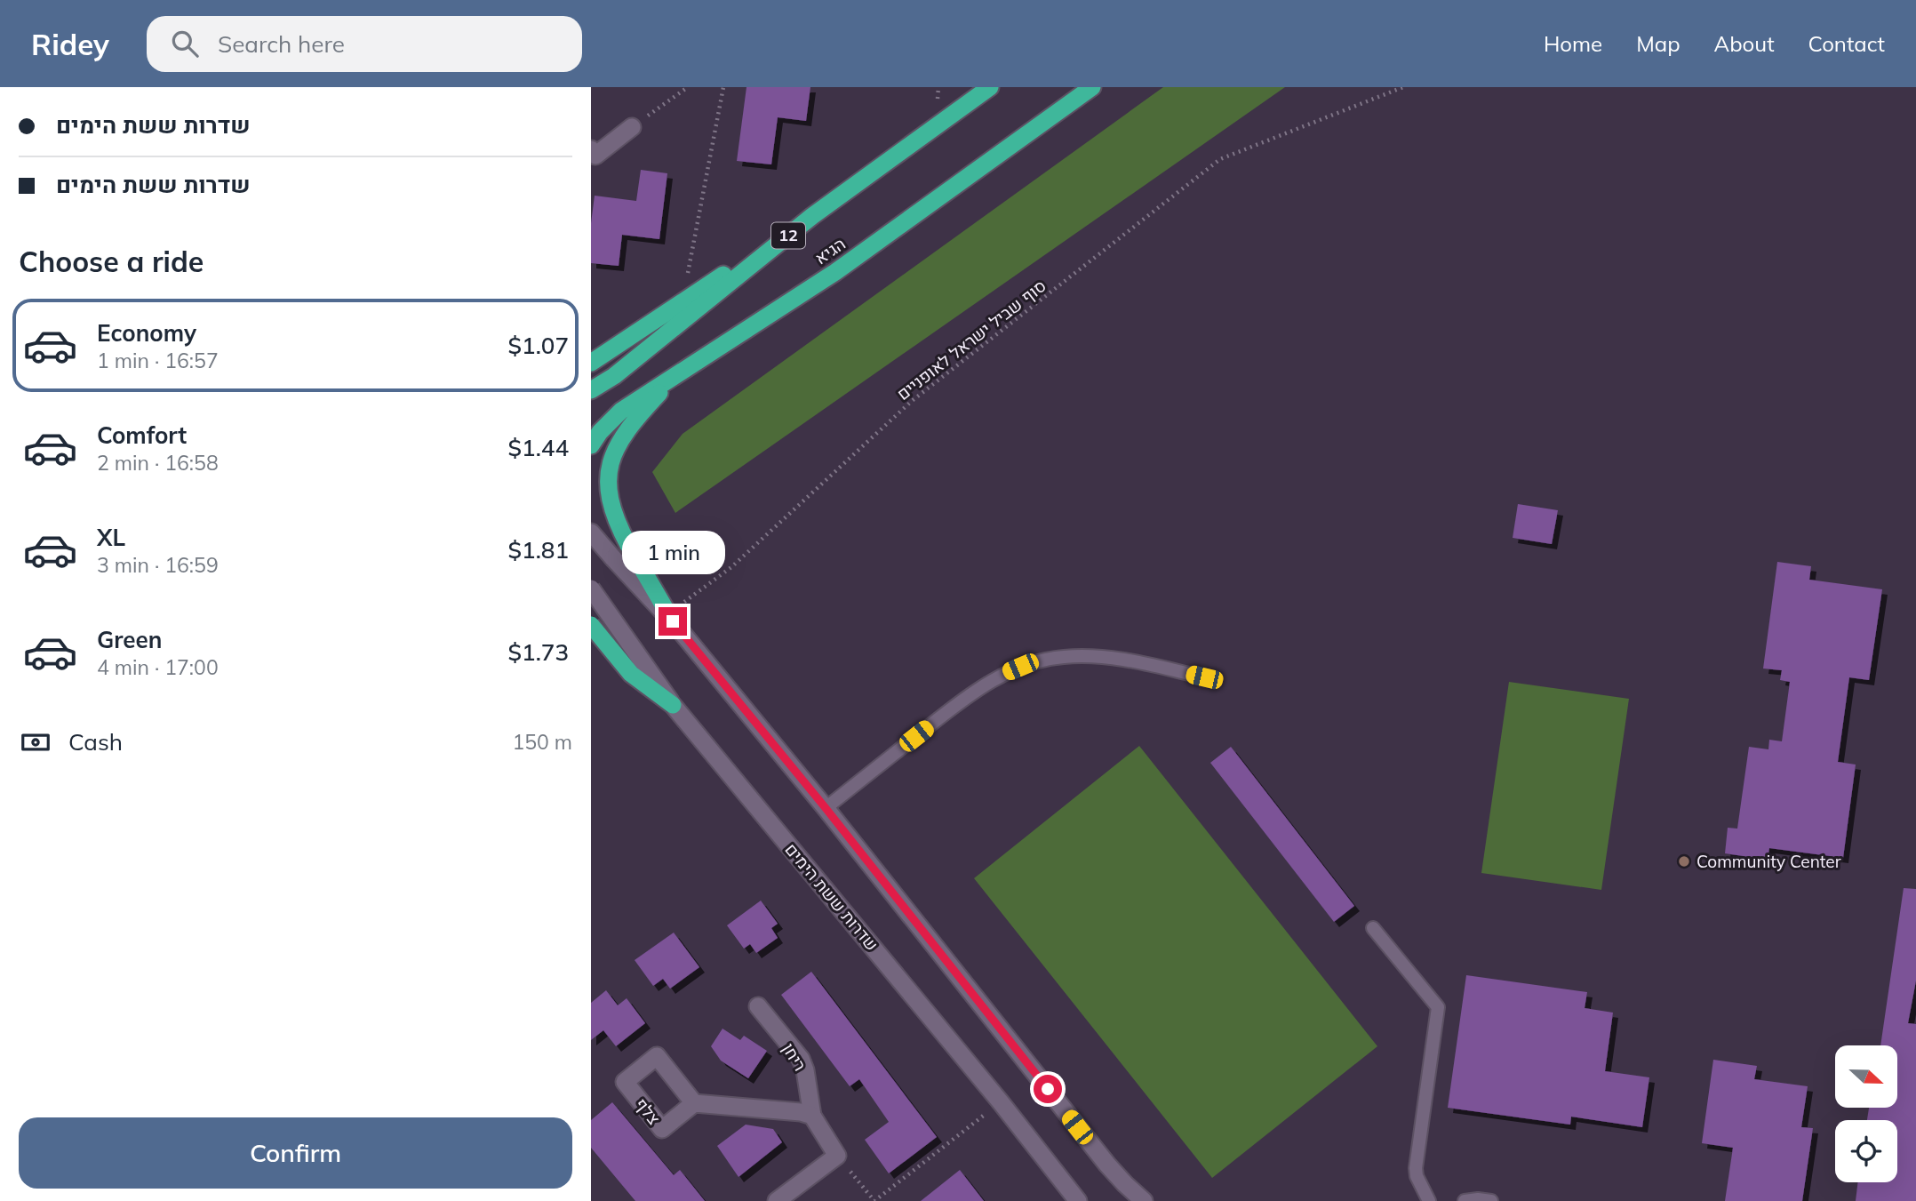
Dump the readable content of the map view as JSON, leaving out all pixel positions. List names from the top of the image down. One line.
{"streets":{"highway":["12","הגיא"],"main road":["שדרות ששת הימים","ריחן"],"path":["סוף שביל ישראל לאופניים"]},"places":["Community Center"],"north":"right","page":{"header":"Ridey","search":"Search here","nav":["Home","Map","About","Contact"],"banner":["שדרות ששת הימים","שדרות ששת הימים"],"heading":"Choose a ride","list":[{"name":"Economy","note":"1 min · 16:57","value":"$1.07"},{"name":"Comfort","note":"2 min · 16:58","value":"$1.44"},{"name":"XL","note":"3 min · 16:59","value":"$1.81"},{"name":"Green","note":"4 min · 17:00","value":"$1.73"}],"bubble":"1 min","pay":["Cash","150 m"],"buttons":"Confirm"}}
